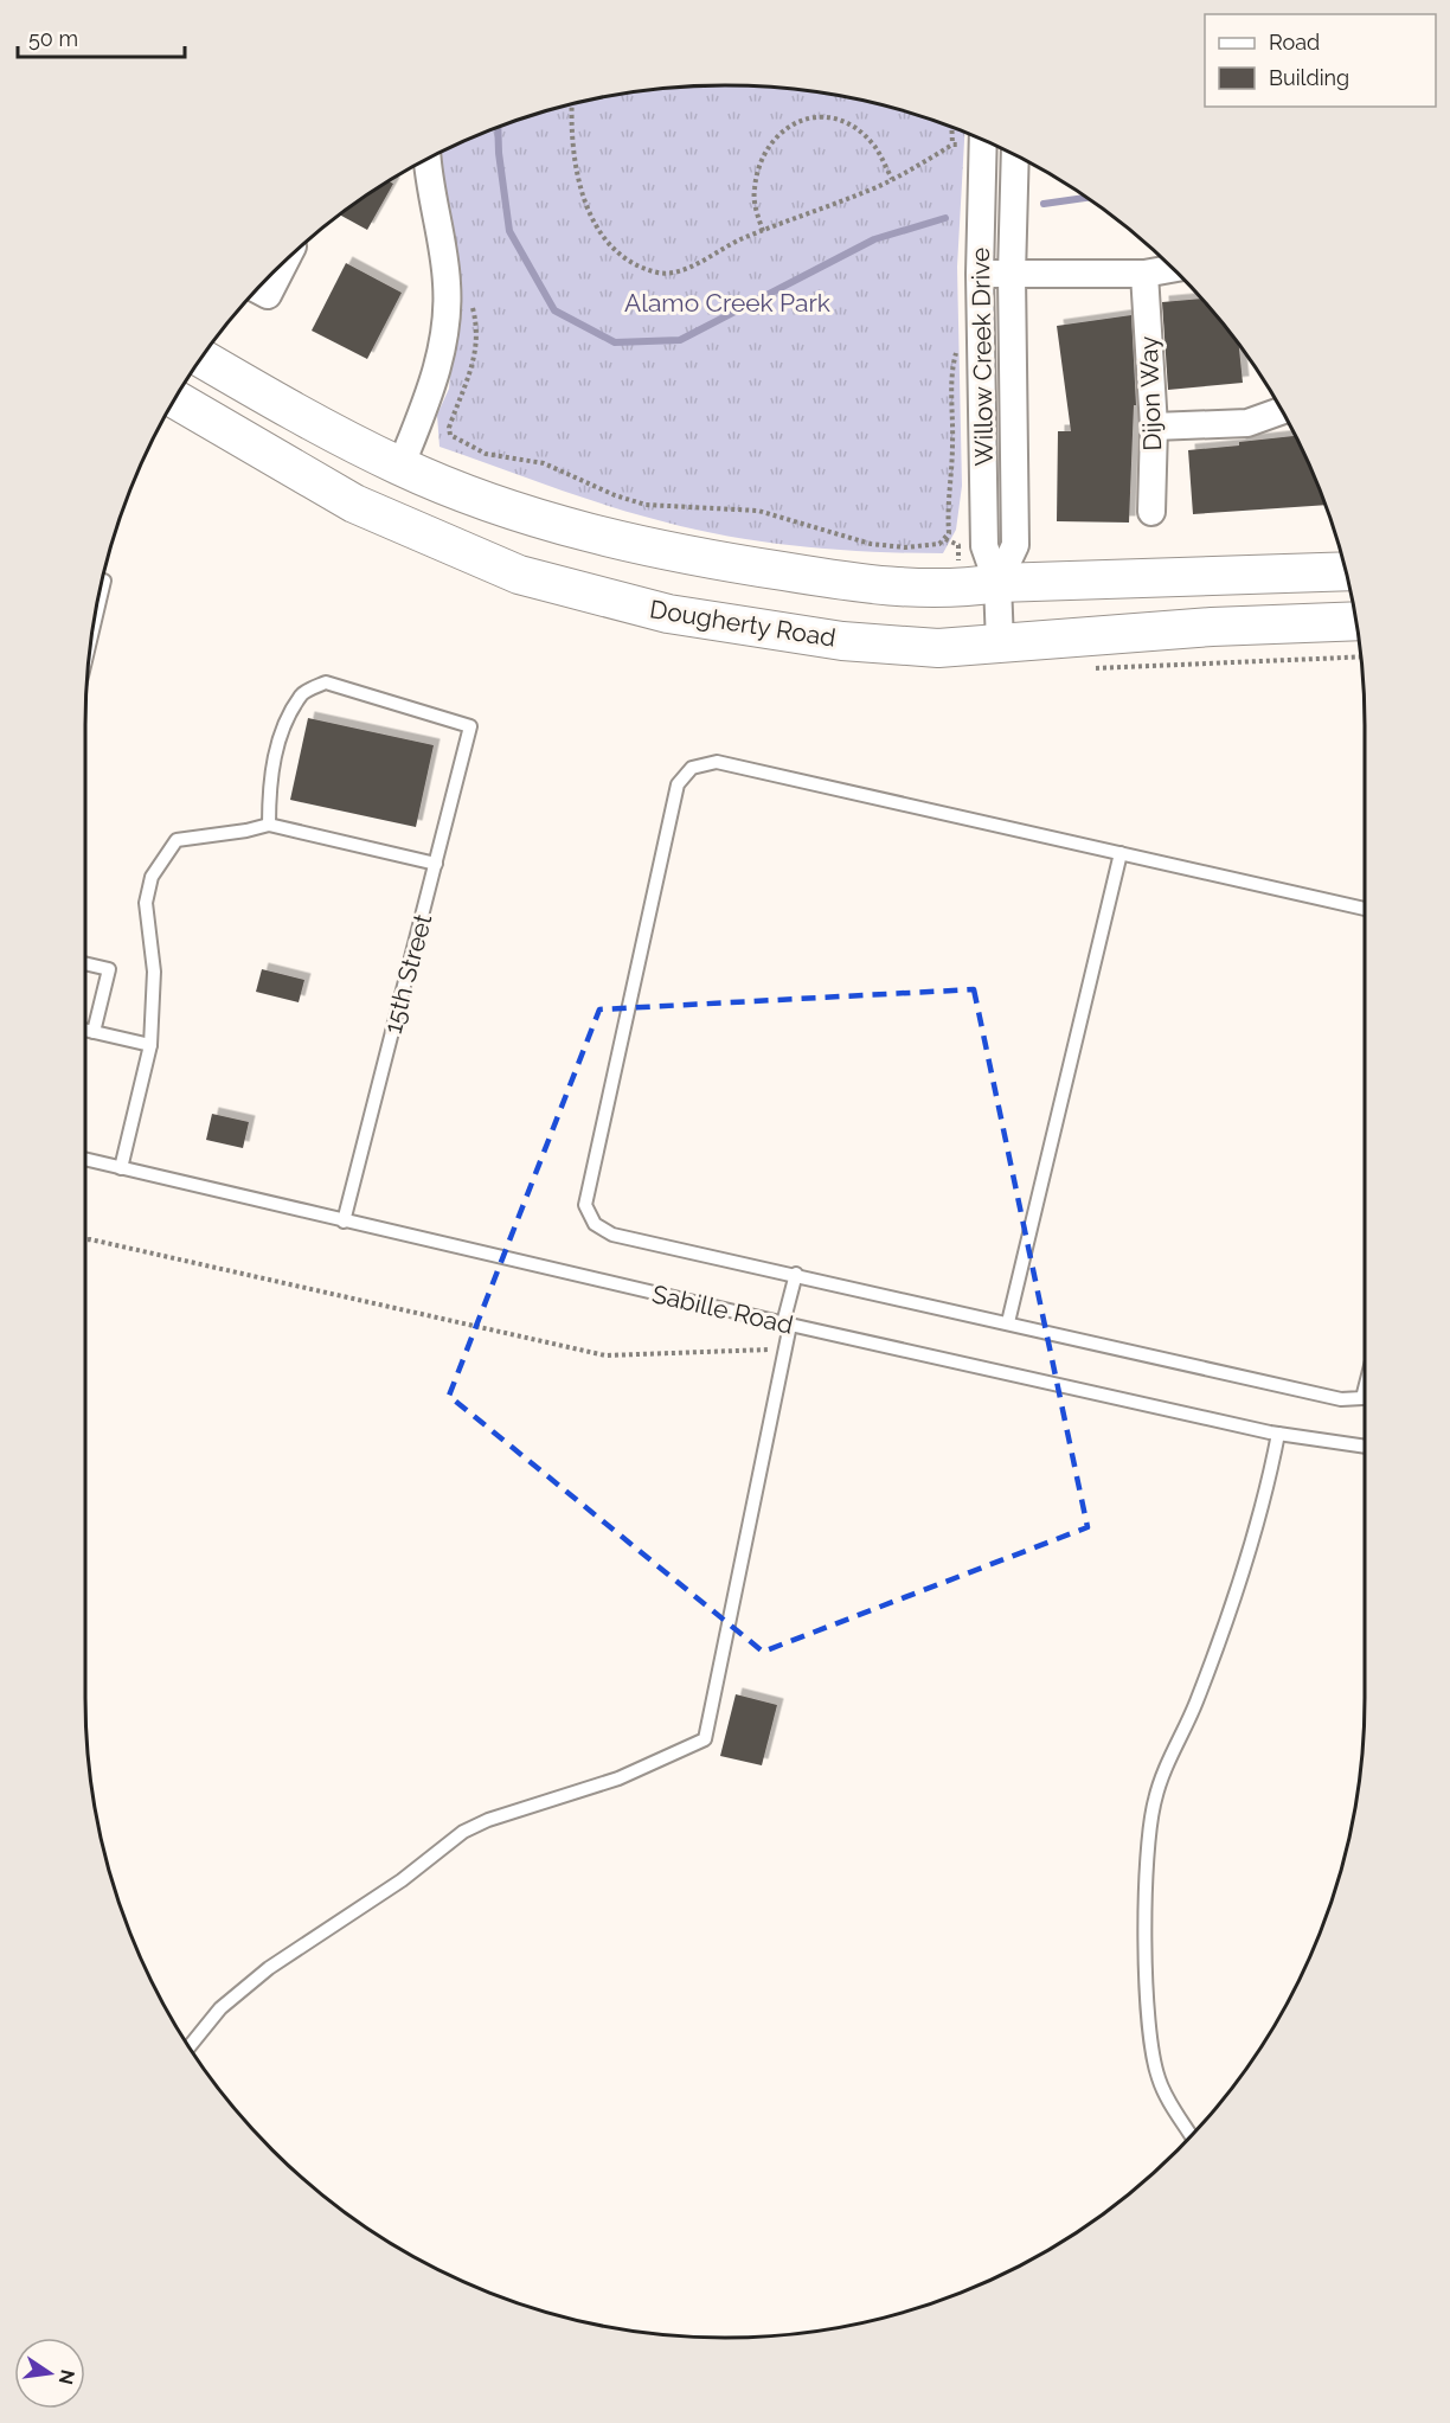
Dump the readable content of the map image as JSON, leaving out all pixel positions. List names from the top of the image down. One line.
{"streets":{"main road":["Dougherty Road"],"street":["Willow Creek Drive","Dijon Way"],"lane":["15th Street","Sabille Road"]},"crossings":[["Willow Creek Drive","Dougherty Road"],["15th Street","Sabille Road"]],"parks":["Alamo Creek Park"],"legend":["Road","Building"],"scale_bar":"50 m","north":"right"}
